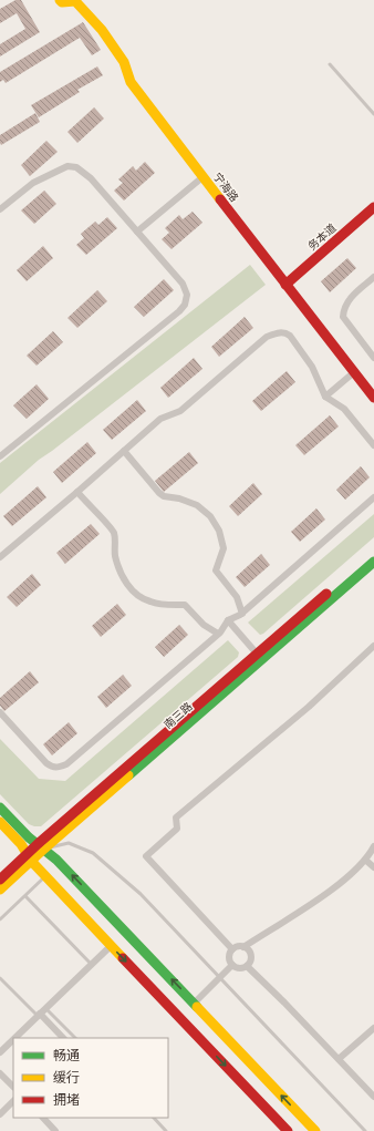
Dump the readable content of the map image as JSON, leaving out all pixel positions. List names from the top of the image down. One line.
{"streets":{"street":["宁海路","务本道","南三路"]},"crossings":[["宁海路","务本道"]],"legend":["畅通","缓行","拥堵"]}
